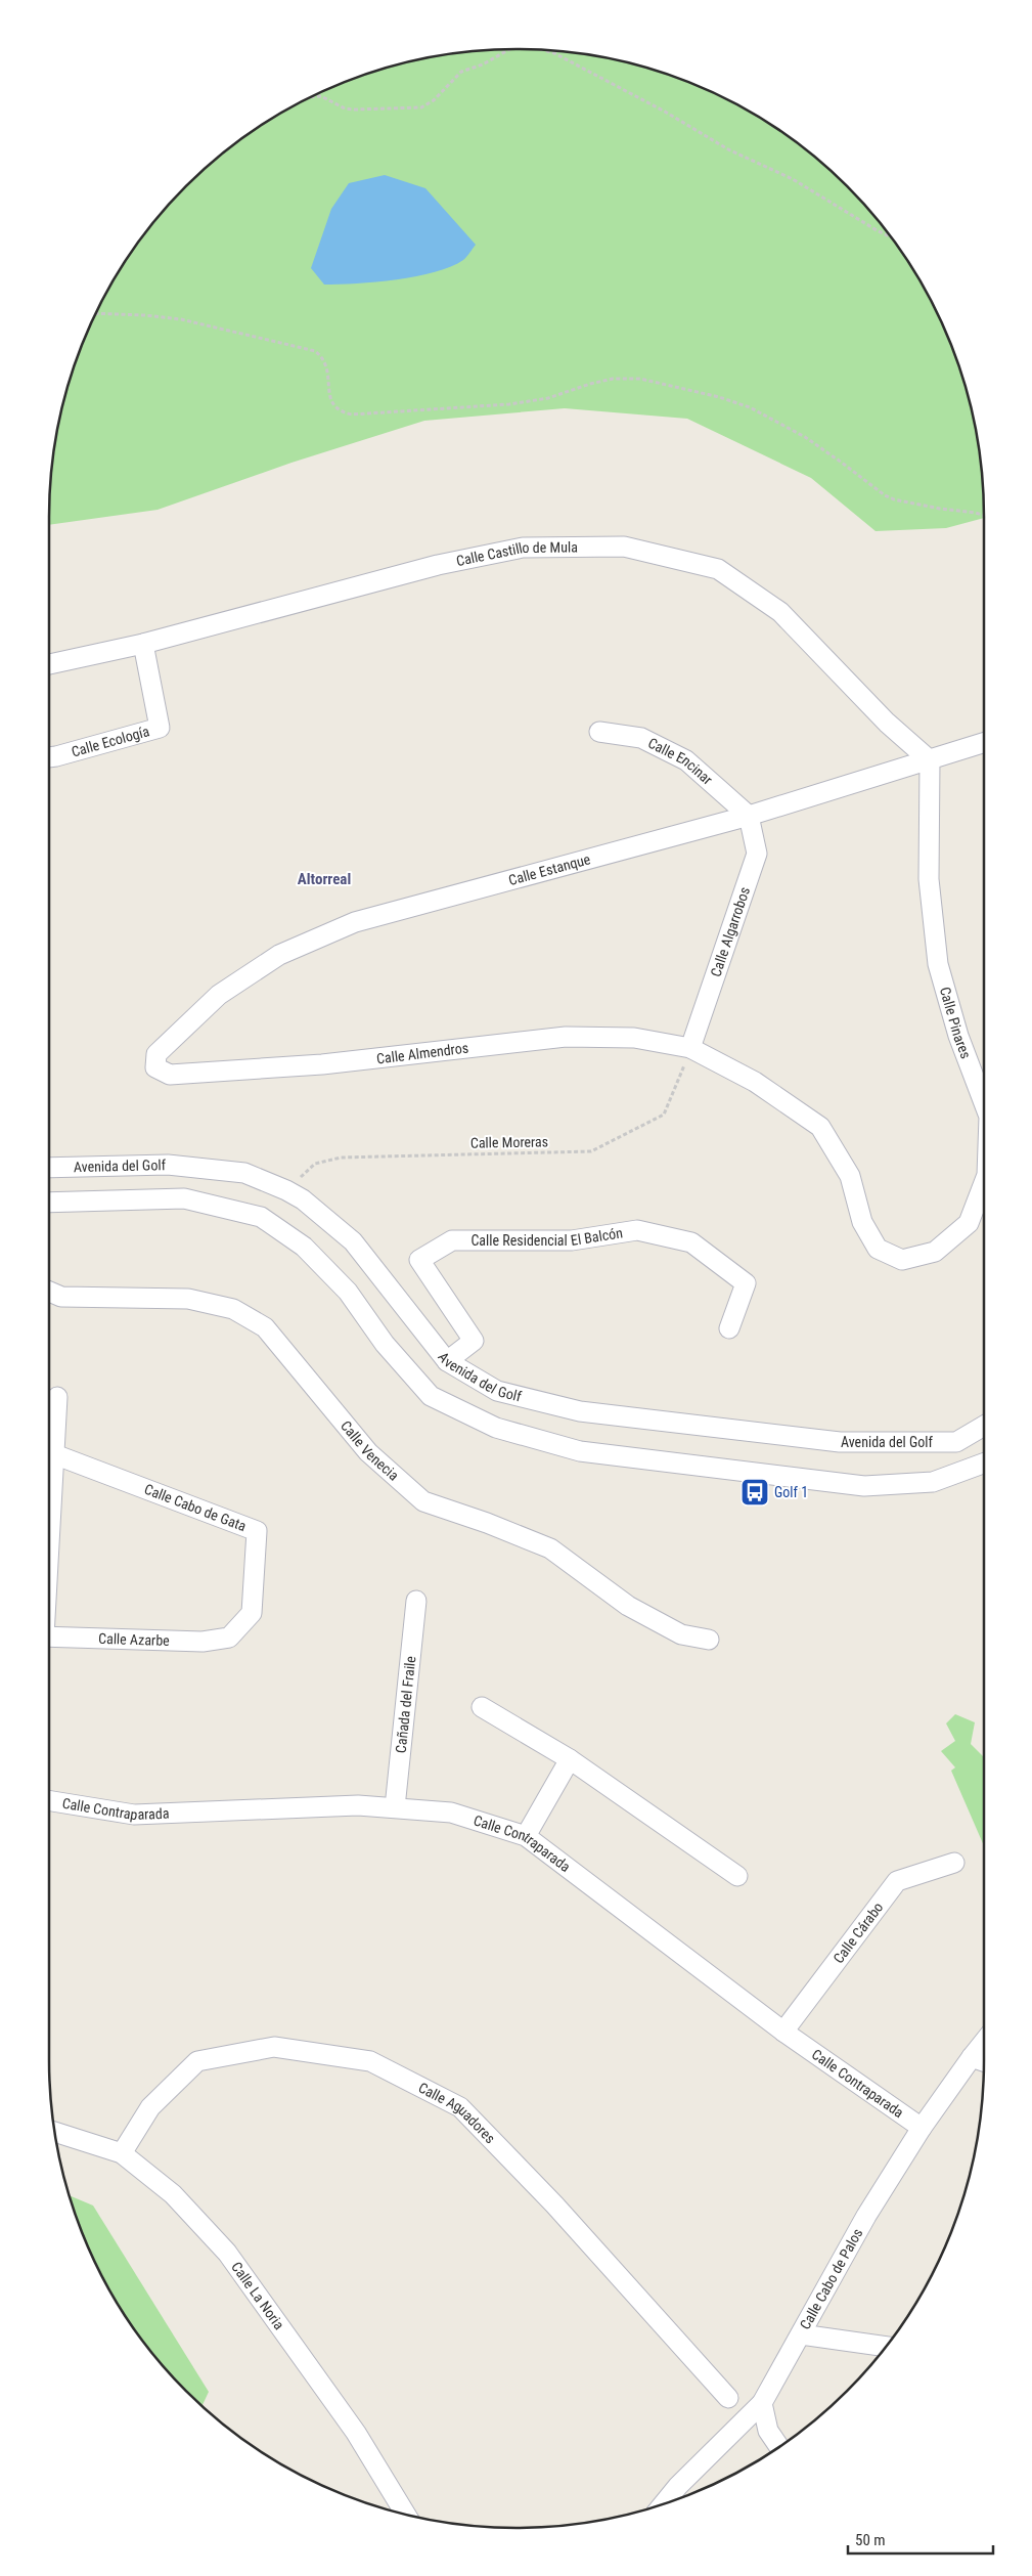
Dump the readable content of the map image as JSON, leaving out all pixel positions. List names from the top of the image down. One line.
{"streets":{"street":["Calle Castillo de Mula","Calle Ecología","Calle Encinar","Calle Estanque","Calle Algarrobos","Calle Pinares","Calle Almendros","Avenida del Golf","Calle Residencial El Balcón","Calle Venecia","Calle Cabo de Gata","Calle Azarbe","Cañada del Fraile","Calle Contraparada","Calle Cárabo","Calle Aguadores","Calle Cabo de Palos","Calle La Noria"],"path":["Calle Moreras"]},"crossings":[["Calle Castillo de Mula","Calle Ecología"],["Calle Castillo de Mula","Calle Estanque"],["Calle Castillo de Mula","Calle Pinares"],["Calle Encinar","Calle Estanque"],["Calle Encinar","Calle Algarrobos"],["Calle Estanque","Calle Algarrobos"],["Calle Estanque","Calle Pinares"],["Calle Estanque","Calle Almendros"],["Calle Algarrobos","Calle Pinares"],["Calle Algarrobos","Calle Almendros"],["Calle Algarrobos","Calle Moreras"],["Calle Pinares","Calle Almendros"],["Calle Pinares","Calle Moreras"],["Calle Almendros","Calle Moreras"],["Calle Moreras","Avenida del Golf"],["Avenida del Golf","Calle Residencial El Balcón"],["Calle Cabo de Gata","Calle Azarbe"],["Cañada del Fraile","Calle Contraparada"],["Calle Contraparada","Calle Cárabo"],["Calle Contraparada","Calle Cabo de Palos"],["Calle Aguadores","Calle La Noria"]],"districts":["Altorreal"],"places":{"bus stop":["Golf 1"]},"scale_bar":"50 m"}
